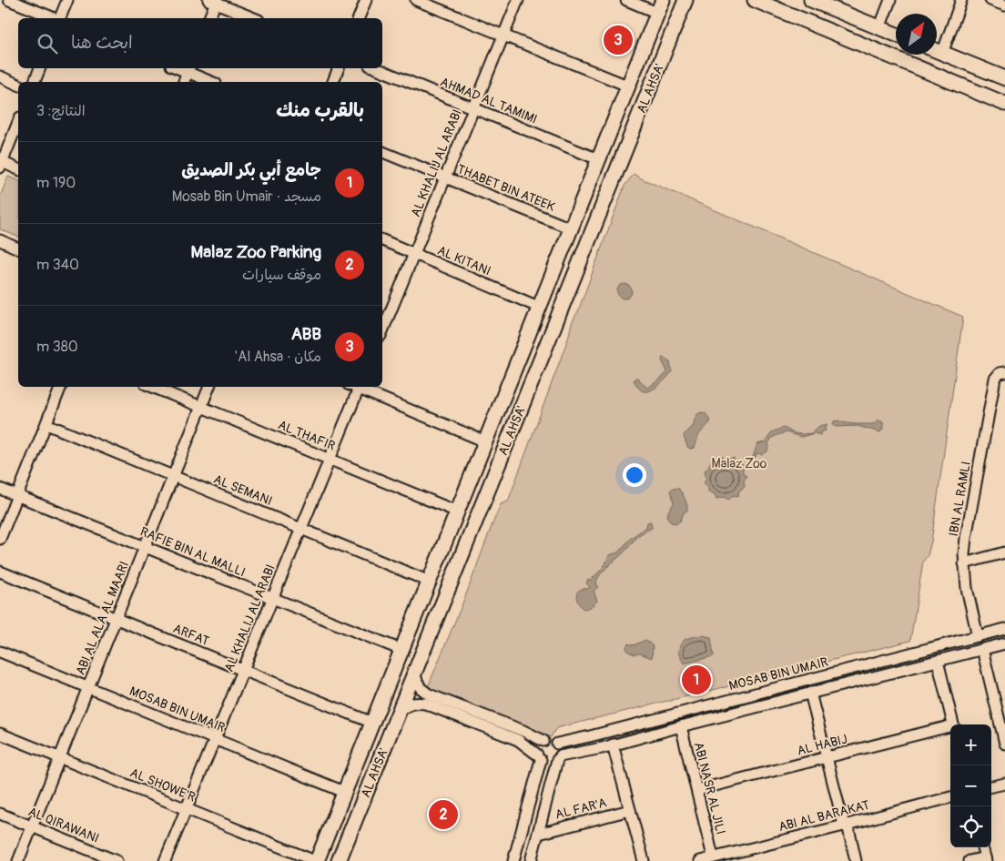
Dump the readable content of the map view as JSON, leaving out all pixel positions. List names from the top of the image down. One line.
{"streets":{"main road":["AL AHSA'"],"street":["AHMAD AL TAMIMI","AL KHALIJ AL ARABI","THABET BIN ATEEK","AL KITANI","AL THAFIR","AL SEMANI","IBN AL RAMLI","RAFIE BIN AL MALLI","ABI AL ALA AL MAARI","ARFAT","MOSAB BIN UMAIR","AL HABIJ","AL SHOWE'R","ABI NASR AL JILI","AL FAR'A","ABI AL BARAKAT","AL QIRAWANI"]},"crossings":[["AL AHSA'","AHMAD AL TAMIMI"],["AL AHSA'","THABET BIN ATEEK"],["AL AHSA'","AL KITANI"],["AL AHSA'","AL THAFIR"],["AL AHSA'","AL SEMANI"],["AL AHSA'","RAFIE BIN AL MALLI"],["AL AHSA'","ARFAT"],["AL AHSA'","MOSAB BIN UMAIR"],["AL AHSA'","AL SHOWE'R"],["AHMAD AL TAMIMI","AL KHALIJ AL ARABI"],["AL KHALIJ AL ARABI","THABET BIN ATEEK"],["AL KHALIJ AL ARABI","AL KITANI"],["AL KHALIJ AL ARABI","AL THAFIR"],["AL KHALIJ AL ARABI","AL SEMANI"],["AL KHALIJ AL ARABI","RAFIE BIN AL MALLI"],["AL KHALIJ AL ARABI","ARFAT"],["AL KHALIJ AL ARABI","MOSAB BIN UMAIR"],["AL KHALIJ AL ARABI","AL SHOWE'R"],["AL THAFIR","ABI AL ALA AL MAARI"],["AL SEMANI","ABI AL ALA AL MAARI"],["IBN AL RAMLI","MOSAB BIN UMAIR"],["RAFIE BIN AL MALLI","ABI AL ALA AL MAARI"],["ABI AL ALA AL MAARI","ARFAT"],["ABI AL ALA AL MAARI","MOSAB BIN UMAIR"],["ABI AL ALA AL MAARI","AL SHOWE'R"],["ABI AL ALA AL MAARI","AL QIRAWANI"],["AL HABIJ","ABI NASR AL JILI"],["ABI NASR AL JILI","ABI AL BARAKAT"]],"parks":["Malaz Zoo"],"north":"top right","page":{"search":"ابحث هنا","pins":["3","1","2"],"heading":["بالقرب منك","النتائج: 3"],"list":[{"mark":"1","name":"جامع أبي بكر الصديق","note":"مسجد · Mosab Bin Umair","value":"190 m"},{"mark":"2","name":"Malaz Zoo Parking","note":"موقف سيارات","value":"340 m"},{"mark":"3","name":"ABB","note":"مكان · Al Ahsa'","value":"380 m"}],"map_buttons":["+","−"]}}
